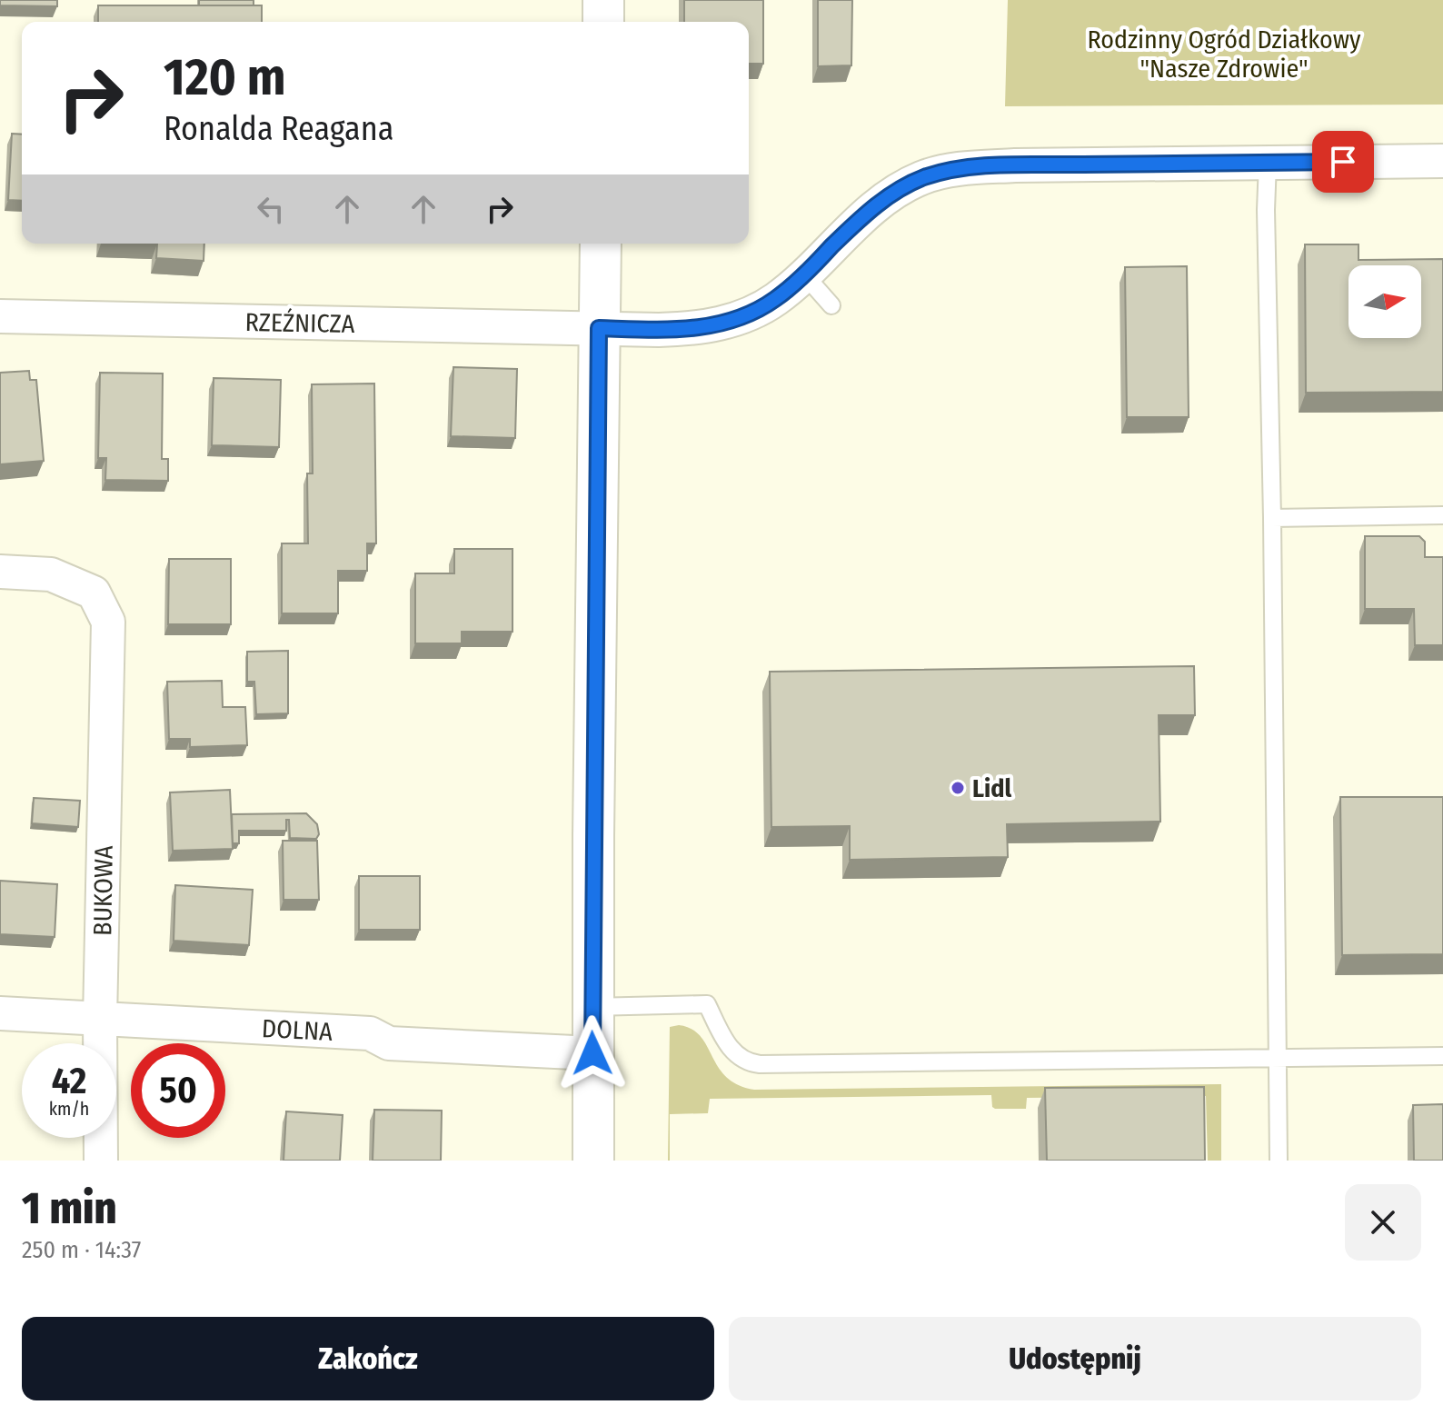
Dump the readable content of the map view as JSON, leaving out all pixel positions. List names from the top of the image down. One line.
{"streets":{"street":["RZEŹNICZA","BUKOWA","DOLNA"]},"crossings":[["BUKOWA","DOLNA"]],"parks":["Rodzinny Ogród Działkowy \"Nasze Zdrowie\""],"places":["Lidl"],"north":"right","page":{"turn":["120 m","Ronalda Reagana"],"speed":"42 km/h","limit":"50","heading":["1 min","250 m · 14:37"],"buttons":["Zakończ","Udostępnij"]}}
